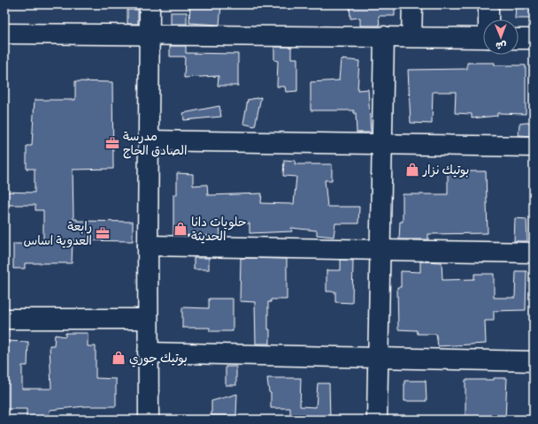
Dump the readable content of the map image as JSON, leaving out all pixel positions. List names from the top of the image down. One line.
{"places":{"office":["مدرسة الصادق الحاج","رابعة العدوية اساس"],"shop":["بوتيك نزار","حلويات دانا الحديثة","بوتيك جوري"]},"north":"bottom"}
